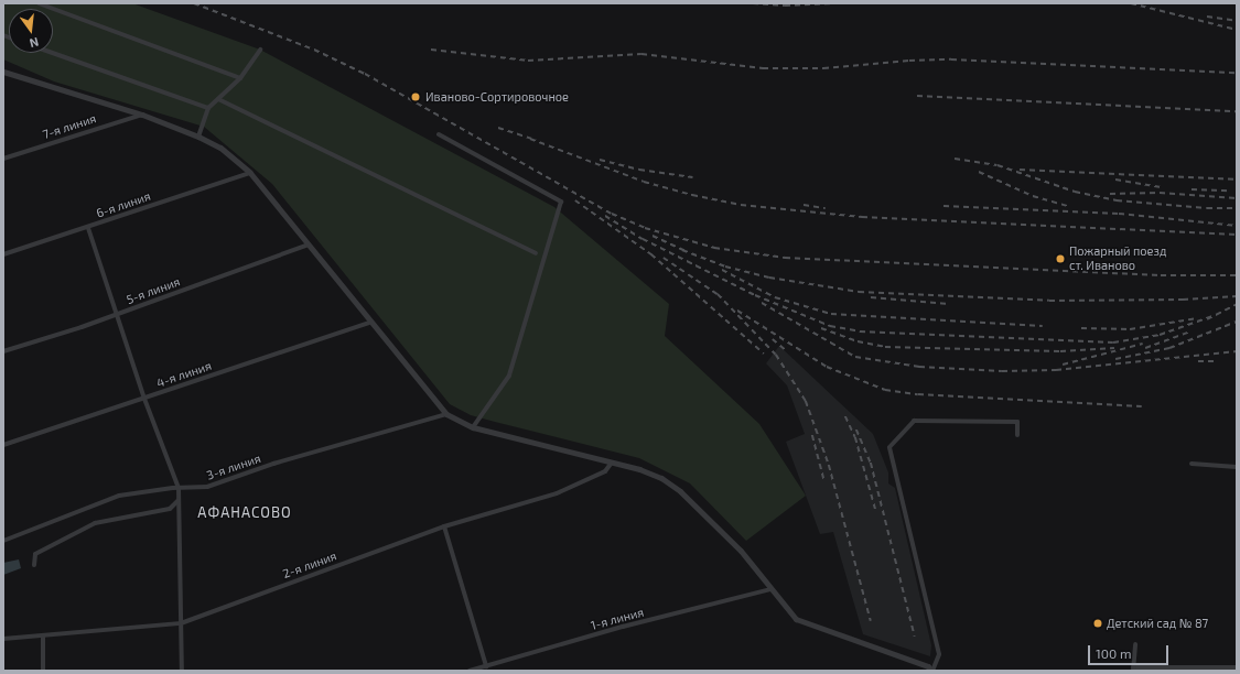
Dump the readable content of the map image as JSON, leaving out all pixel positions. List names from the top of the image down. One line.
{"streets":{"street":["7-я линия","6-я линия","5-я линия","4-я линия","3-я линия","2-я линия","1-я линия"]},"districts":["АФАНАСОВО"],"places":["Иваново-Сортировочное","Пожарный поезд ст. Иваново","Детский сад № 87"],"scale_bar":"100 m","north":"bottom"}
